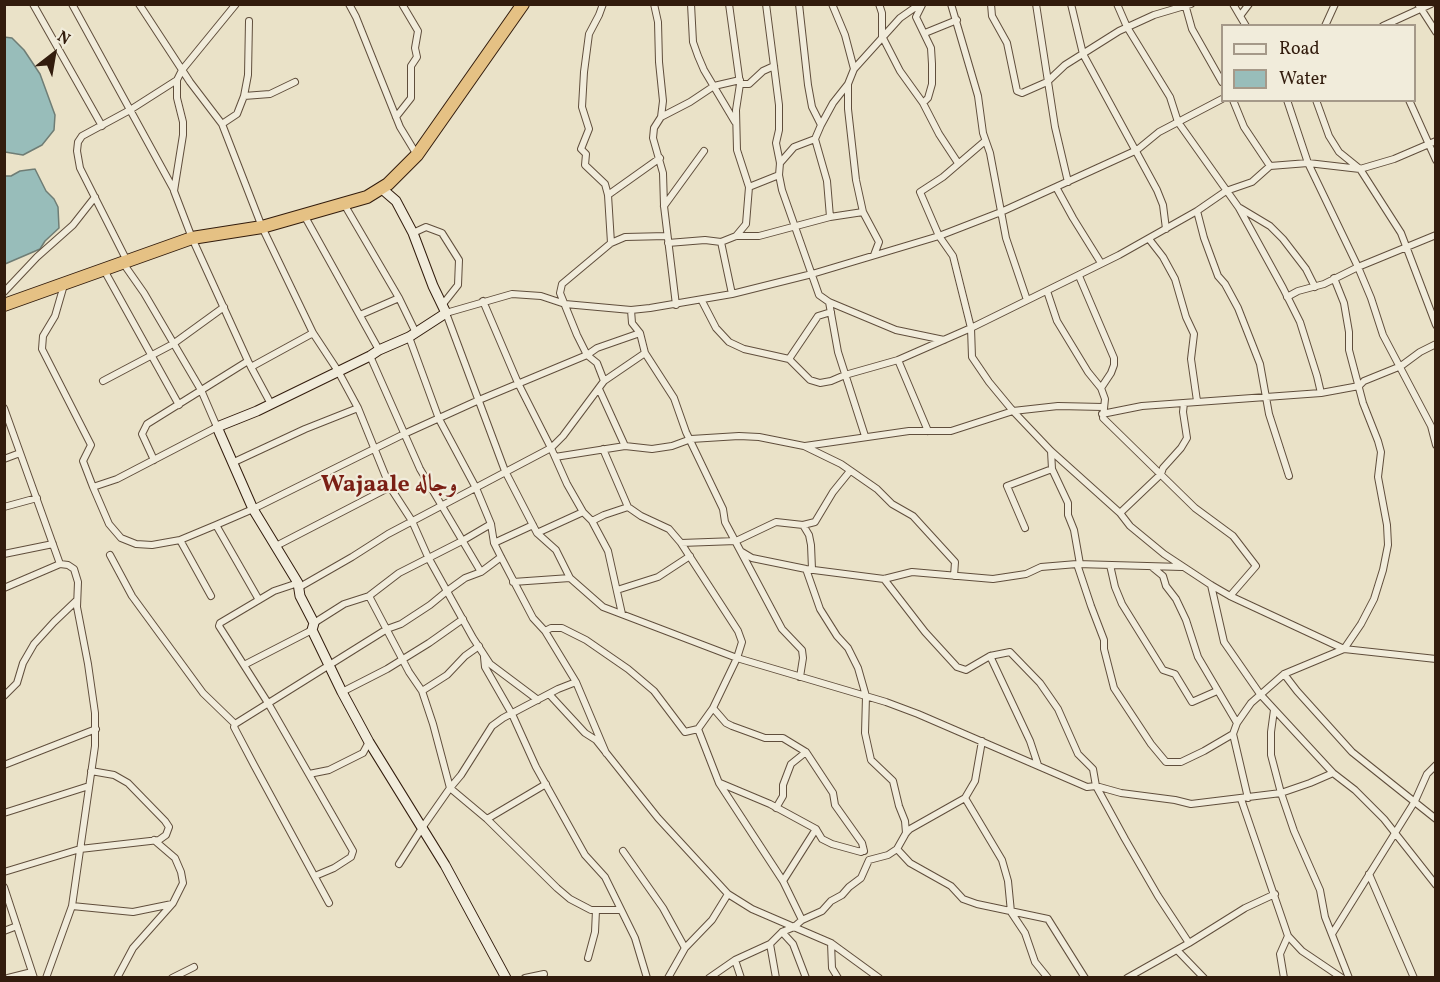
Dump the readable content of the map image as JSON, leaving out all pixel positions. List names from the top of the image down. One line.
{"districts":["Wajaale وجاله"],"legend":["Road","Water"],"north":"top right"}
